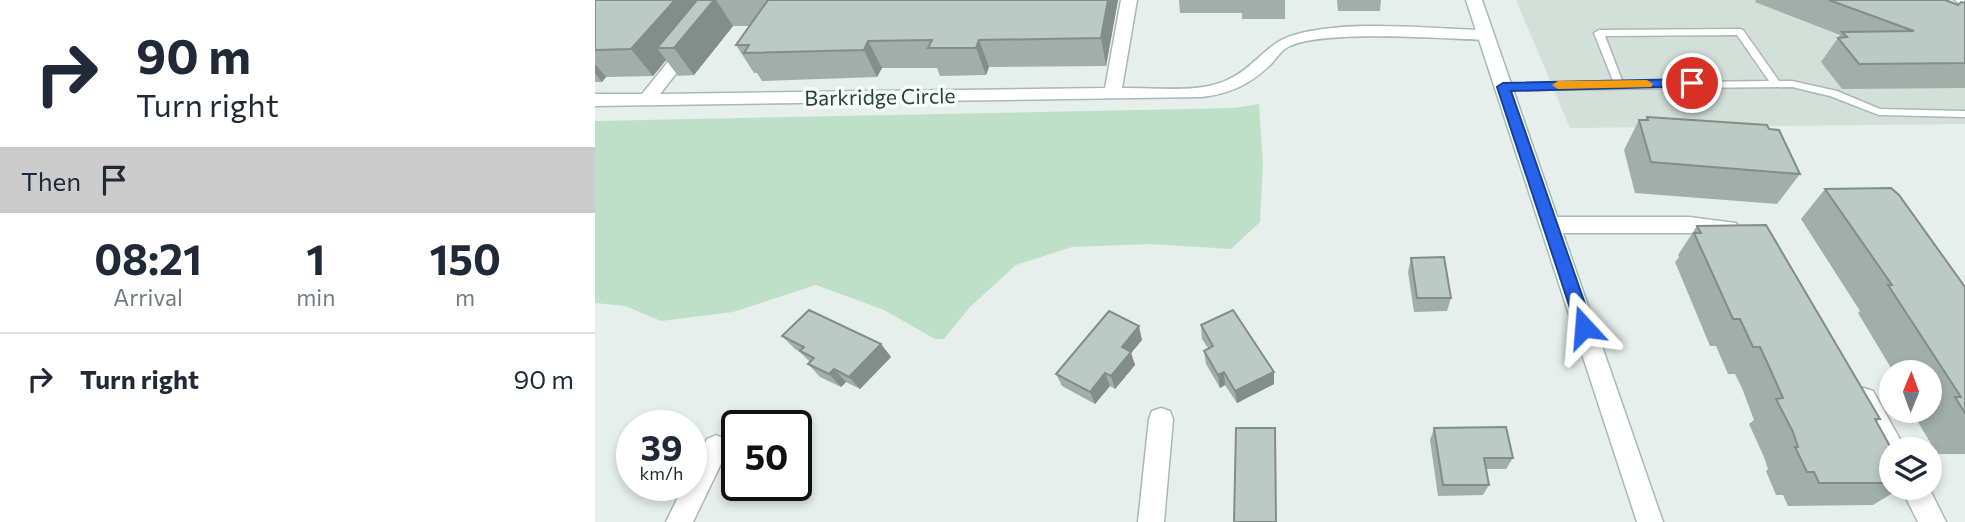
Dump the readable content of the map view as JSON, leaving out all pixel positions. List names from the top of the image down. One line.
{"streets":{"street":["Barkridge Circle"]},"north":"top","page":{"turn":["90 m","Turn right"],"then":"Then","eta":["08:21","Arrival","1","min","150","m"],"list":[{"name":"Turn right","value":"90 m"}],"speed":"39 km/h","limit":"50"}}
